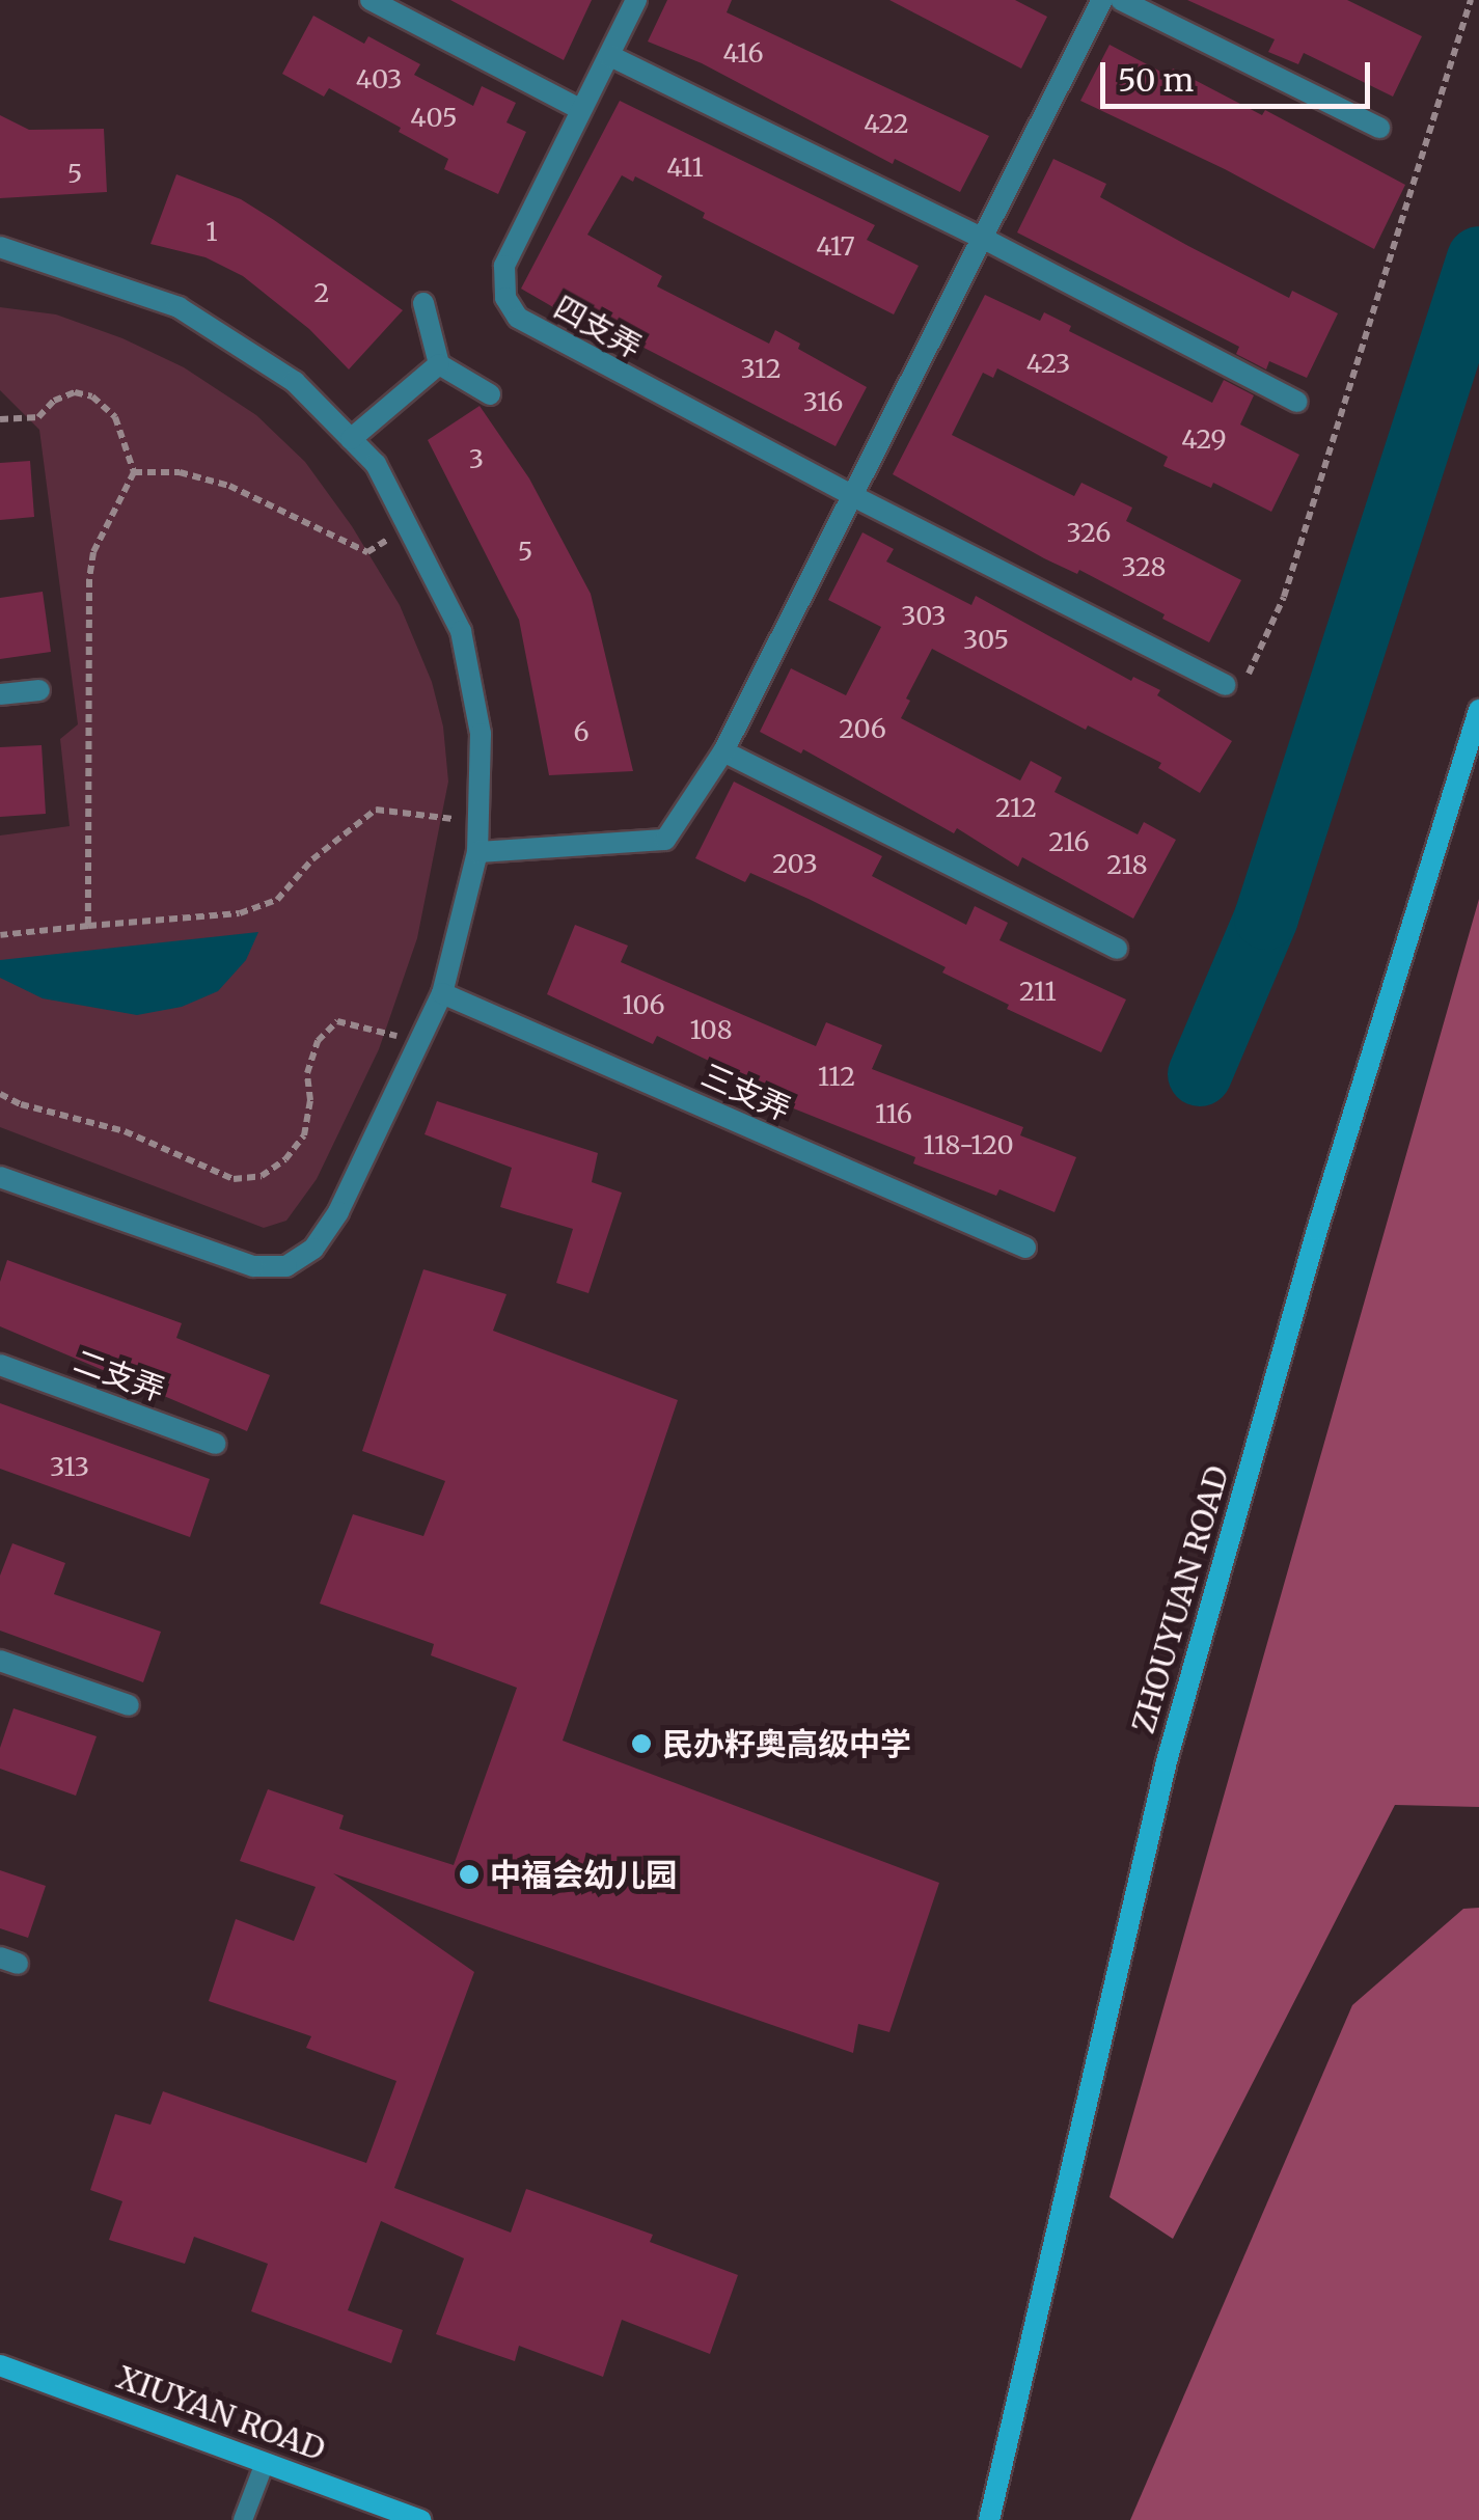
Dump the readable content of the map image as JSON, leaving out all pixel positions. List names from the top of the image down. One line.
{"streets":{"street":["四支弄","三支弄","二支弄","ZHOUYUAN ROAD","XIUYAN ROAD"]},"places":["民办籽奥高级中学","中福会幼儿园"],"house_numbers":["416","403","405","422","411","5","1","417","2","423","312","316","429","3","326","5","328","303","305","206","6","212","216","203","218","211","106","108","112","116","118-120","313"],"scale_bar":"50 m"}
